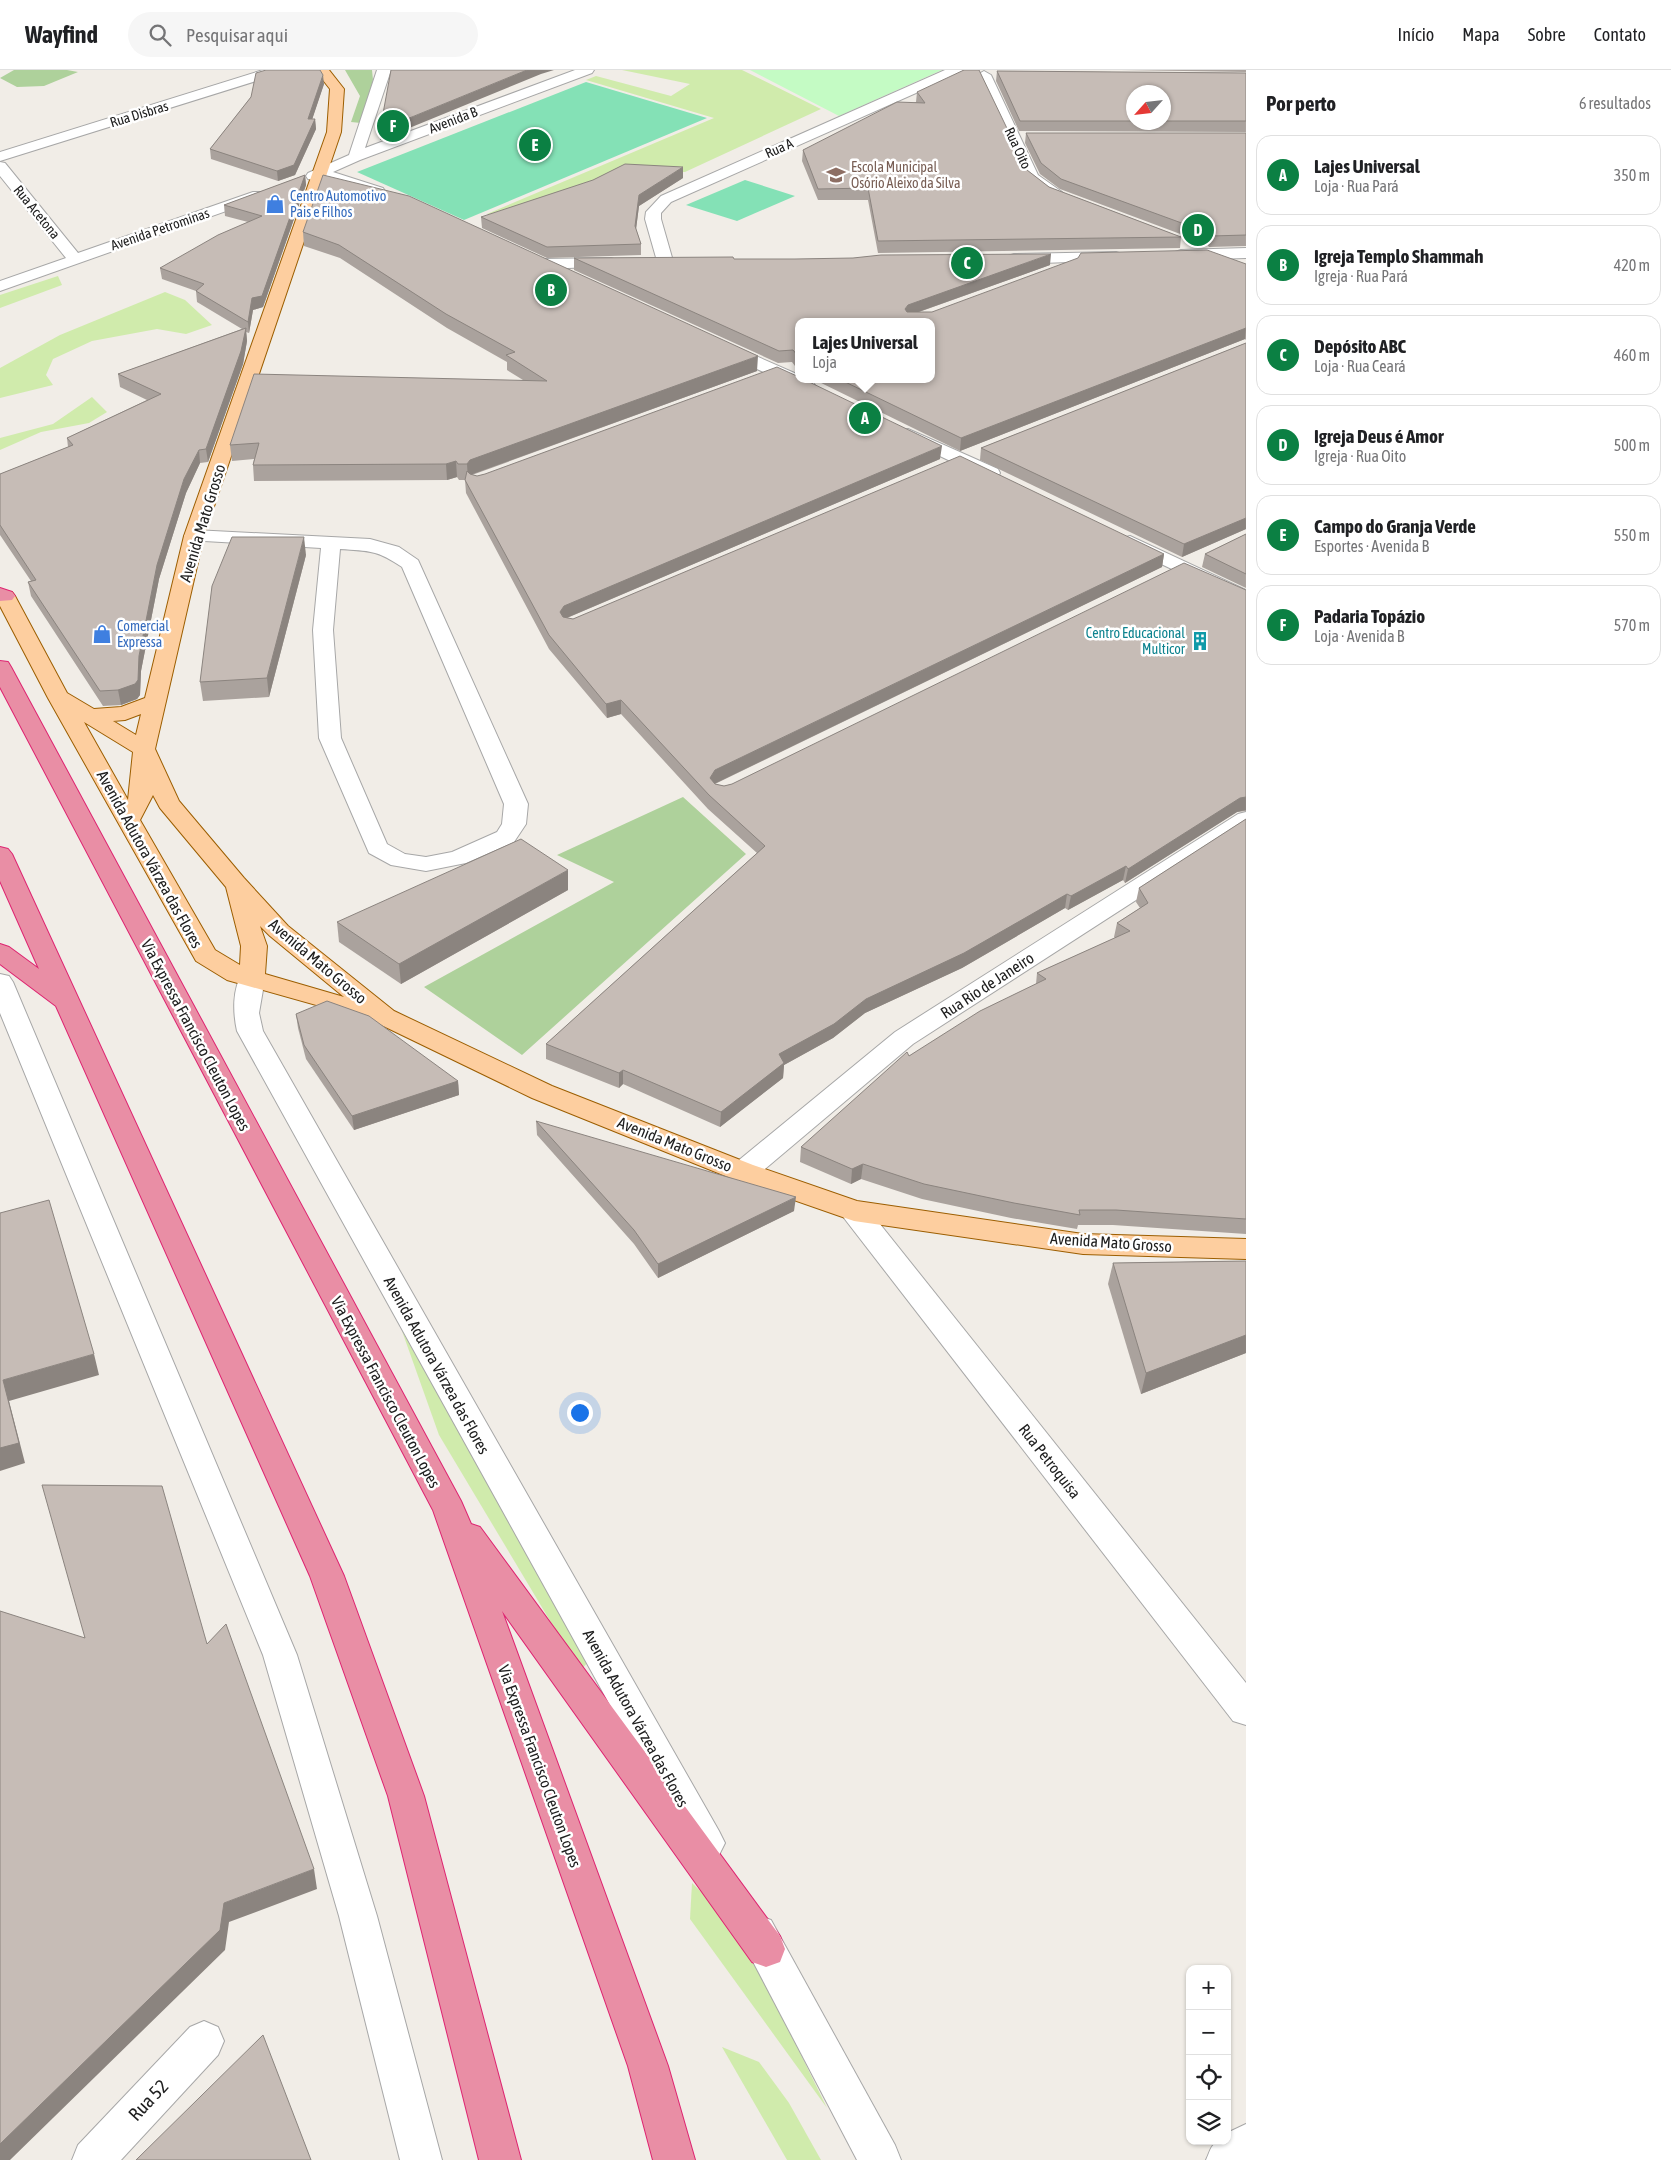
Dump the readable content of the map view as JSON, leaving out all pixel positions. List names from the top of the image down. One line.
{"streets":{"highway":["Via Expressa Francisco Cleuton Lopes"],"main road":["Avenida Mato Grosso","Avenida Adutora Várzea das Flores"],"street":["Rua Disbras","Avenida B","Rua A","Rua Oito","Rua Acetona","Avenida Petrominas","Rua Rio de Janeiro","Rua Petroquisa","Rua 52"]},"crossings":[["Avenida B","Avenida Mato Grosso"],["Rua A","Rua Oito"],["Rua Acetona","Avenida Petrominas"],["Avenida Mato Grosso","Rua Rio de Janeiro"],["Avenida Mato Grosso","Rua Petroquisa"]],"places":{"school or university":["Escola Municipal Osório Aleixo da Silva"],"shop":["Centro Automotivo Pais e Filhos","Comercial Expressa"],"building":["Centro Educacional Multicor"]},"north":"bottom left","page":{"header":"Wayfind","search":"Pesquisar aqui","nav":["Início","Mapa","Sobre","Contato"],"heading":["Por perto","6 resultados"],"pins":["F","E","D","C","B","A"],"list":[{"mark":"A","name":"Lajes Universal","note":"Loja · Rua Pará","value":"350 m"},{"mark":"B","name":"Igreja Templo Shammah","note":"Igreja · Rua Pará","value":"420 m"},{"mark":"C","name":"Depósito ABC","note":"Loja · Rua Ceará","value":"460 m"},{"mark":"D","name":"Igreja Deus é Amor","note":"Igreja · Rua Oito","value":"500 m"},{"mark":"E","name":"Campo do Granja Verde","note":"Esportes · Avenida B","value":"550 m"},{"mark":"F","name":"Padaria Topázio","note":"Loja · Avenida B","value":"570 m"}],"popup":["Lajes Universal","Loja"],"map_buttons":["+","−"]}}
